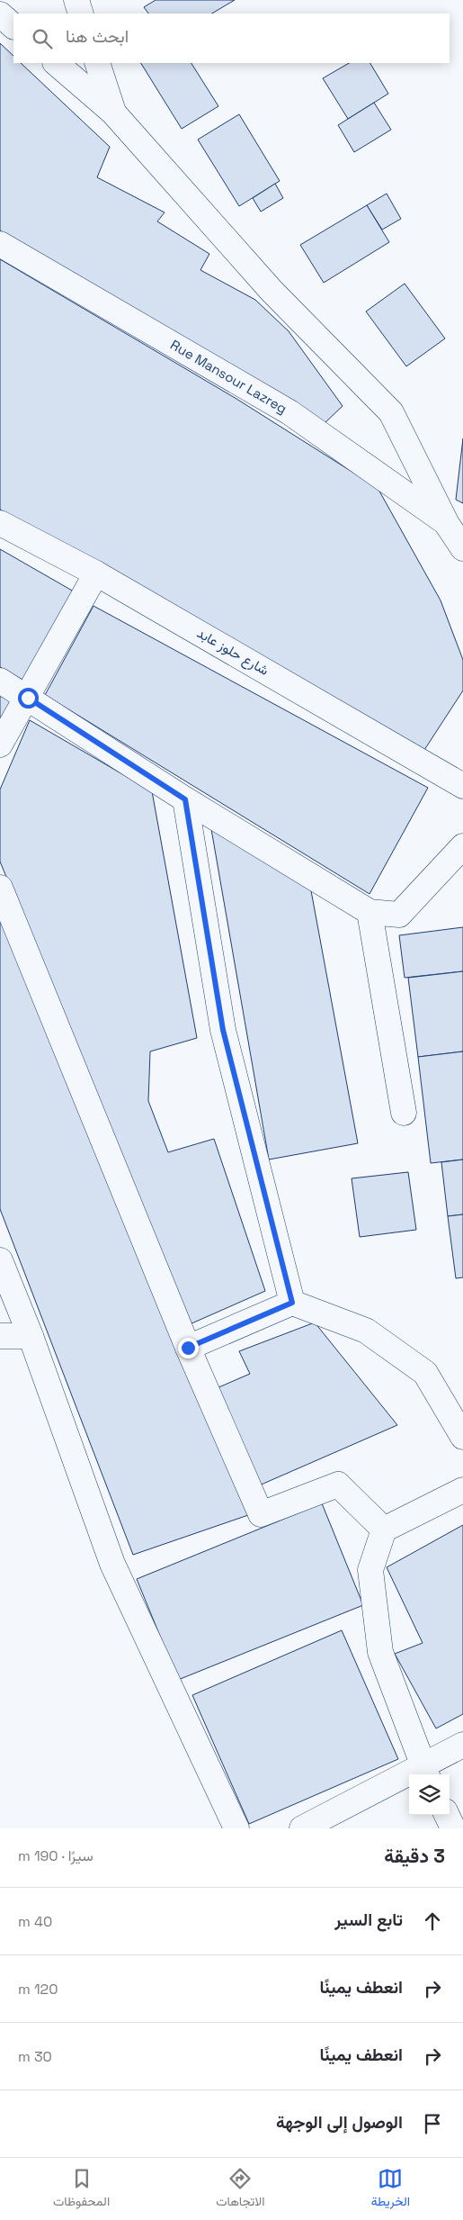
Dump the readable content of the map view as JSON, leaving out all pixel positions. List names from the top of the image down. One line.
{"streets":{"street":["Rue Mansour Lazreg","شارع حلوز عابد"]},"page":{"search":"ابحث هنا","heading":["3 دقيقة","سيرًا · 190 m"],"list":[["تابع السير","40 m"],["انعطف يمينًا","120 m"],["انعطف يمينًا","30 m"],"الوصول إلى الوجهة"],"nav":["الخريطة","الاتجاهات","المحفوظات"]}}
